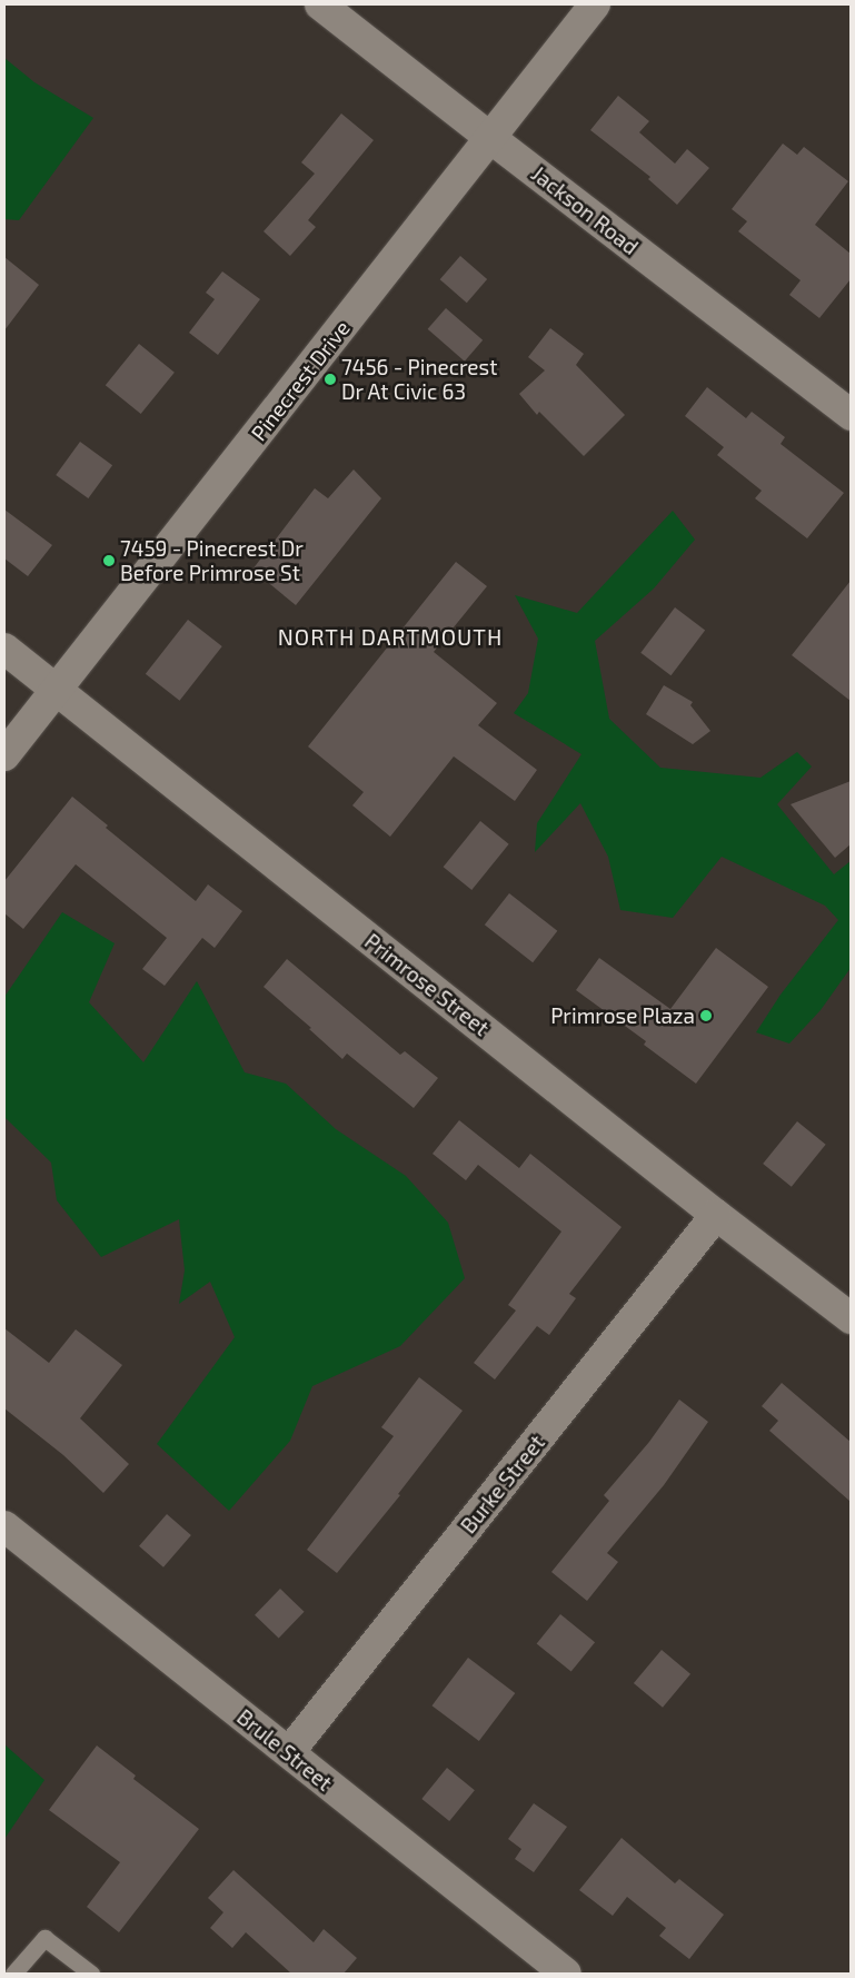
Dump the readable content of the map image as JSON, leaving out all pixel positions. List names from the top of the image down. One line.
{"streets":{"street":["Jackson Road","Pinecrest Drive","Primrose Street","Burke Street","Brule Street"]},"crossings":[["Jackson Road","Pinecrest Drive"],["Pinecrest Drive","Primrose Street"],["Primrose Street","Burke Street"],["Burke Street","Brule Street"]],"districts":["NORTH DARTMOUTH"],"places":["7456 - Pinecrest Dr At Civic 63","7459 - Pinecrest Dr Before Primrose St","Primrose Plaza"]}
